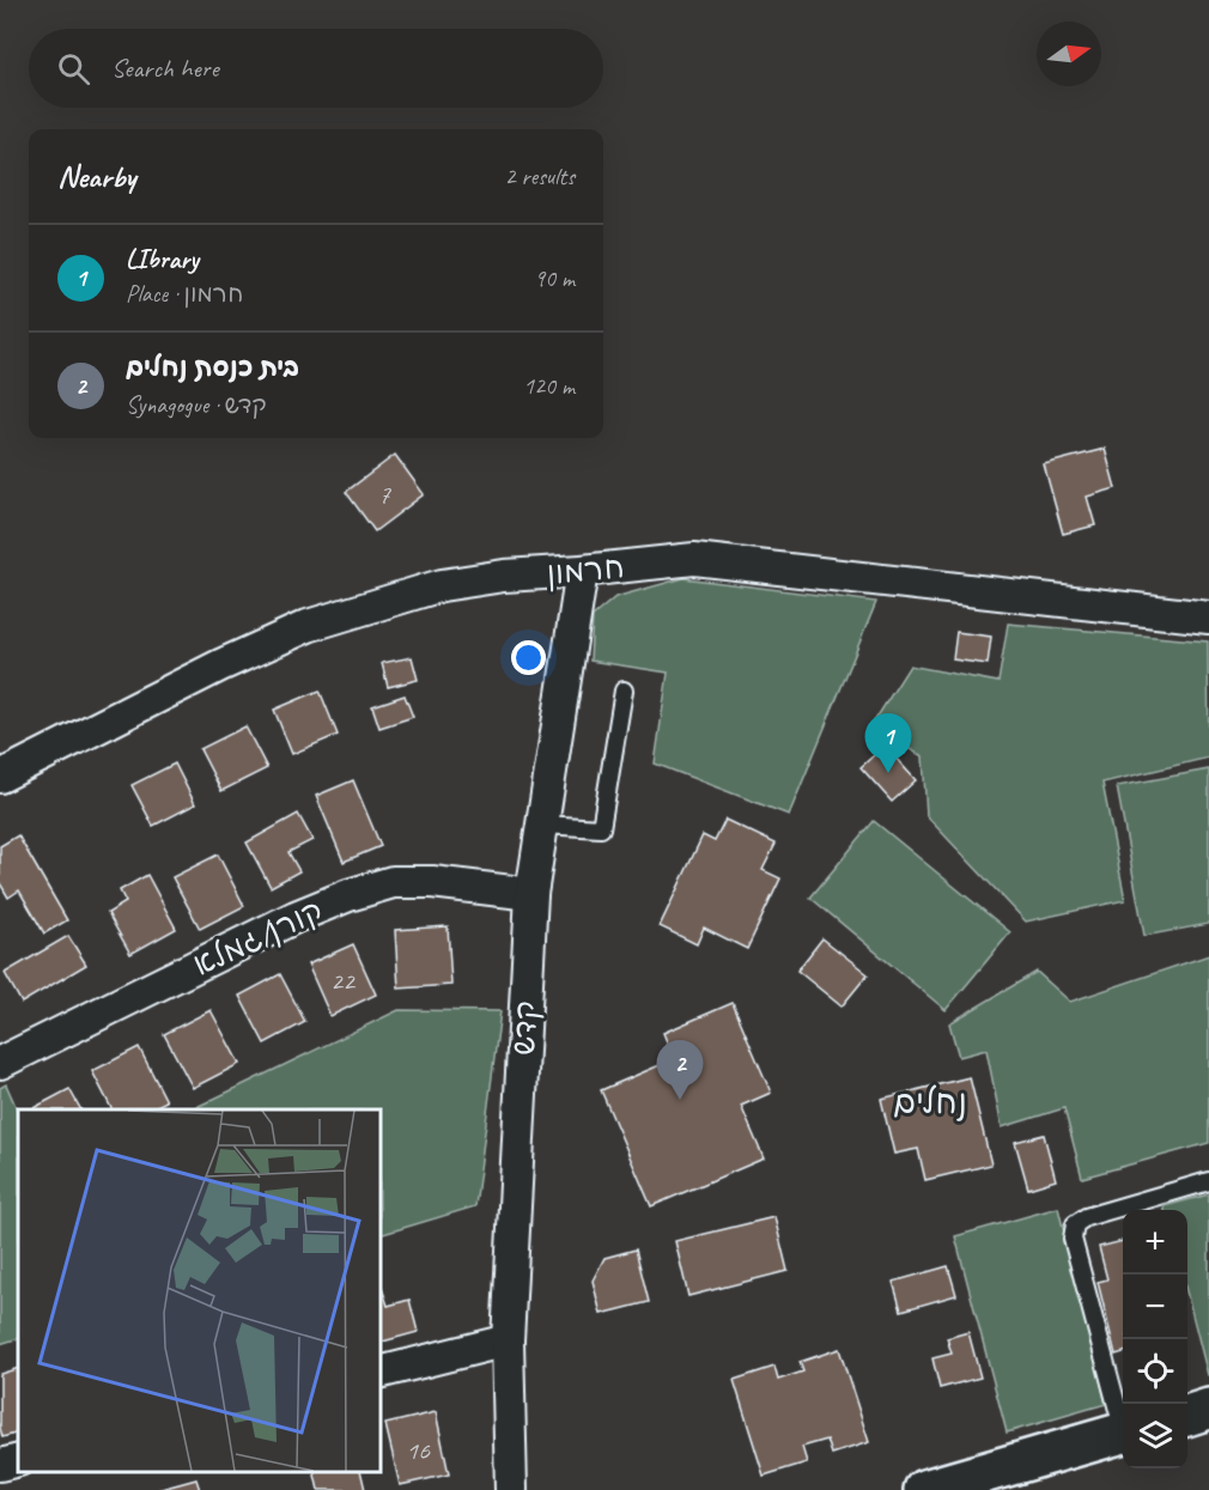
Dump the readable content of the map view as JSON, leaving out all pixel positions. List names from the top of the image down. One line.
{"streets":{"street":["חרמון","קורן/גמלא","קדש"]},"crossings":[["חרמון","קדש"],["קורן/גמלא","קדש"]],"districts":["נחלים"],"house_numbers":["7","22","16"],"north":"right","page":{"search":"Search here","heading":["Nearby","2 results"],"list":[{"mark":"1","name":"LIbrary","note":"Place · חרמון","value":"90 m"},{"mark":"2","name":"בית כנסת נחלים","note":"Synagogue · קדש","value":"120 m"}],"pins":["1","2"],"map_buttons":["+","−"]}}
